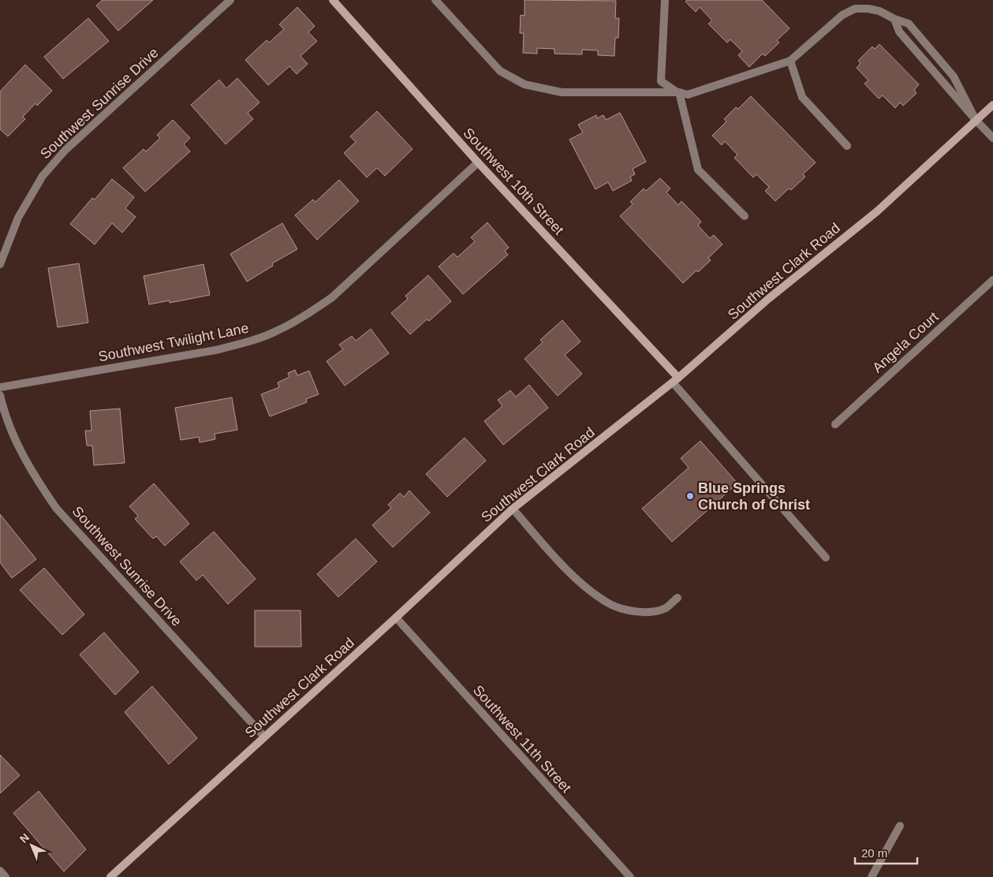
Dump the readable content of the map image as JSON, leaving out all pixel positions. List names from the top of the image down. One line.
{"streets":{"street":["Southwest Sunrise Drive","Southwest 10th Street","Southwest Clark Road","Southwest Twilight Lane","Angela Court","Southwest 11th Street"]},"crossings":[["Southwest Sunrise Drive","Southwest Clark Road"],["Southwest 10th Street","Southwest Clark Road"],["Southwest 10th Street","Southwest Twilight Lane"],["Southwest Clark Road","Southwest 11th Street"]],"places":["Blue Springs Church of Christ"],"scale_bar":"20 m","north":"top left"}
